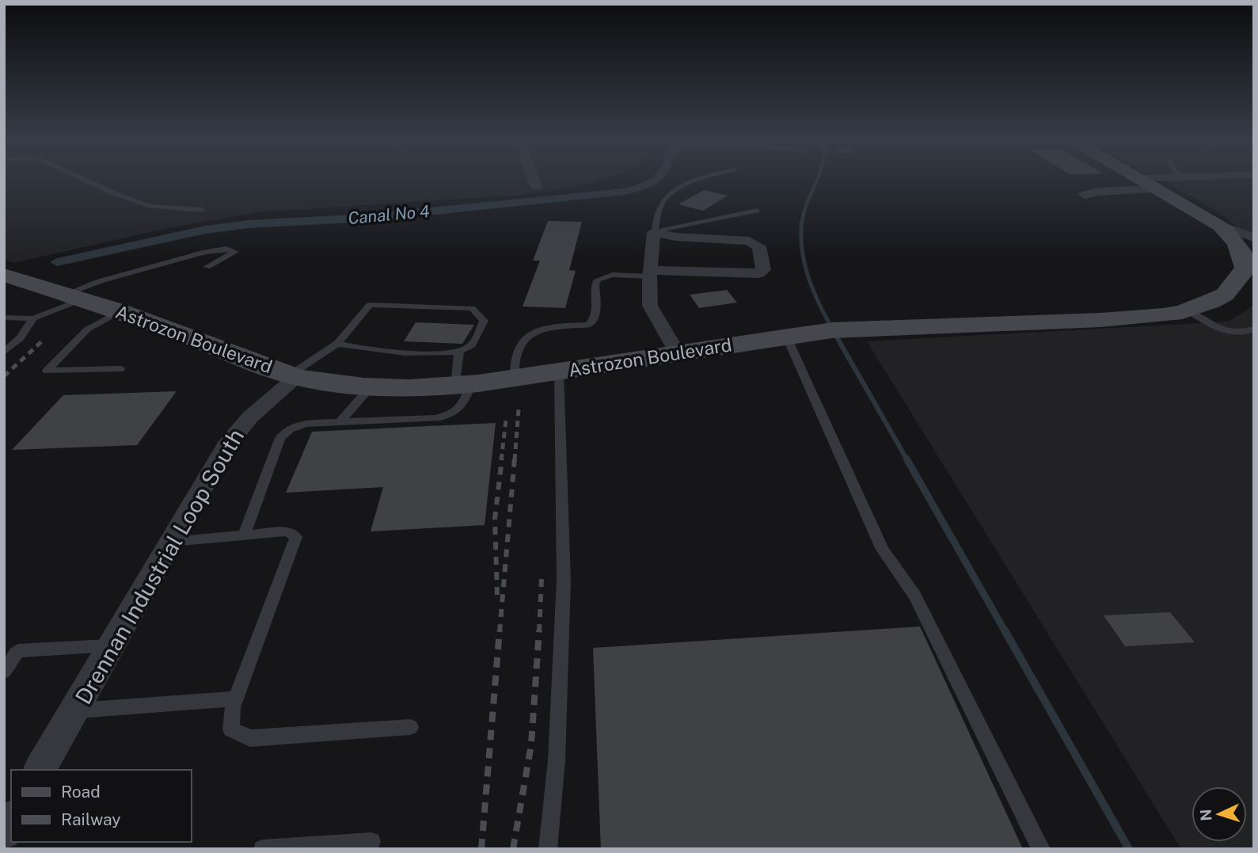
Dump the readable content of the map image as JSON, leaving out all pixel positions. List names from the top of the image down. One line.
{"streets":{"main road":["Astrozon Boulevard"],"street":["Drennan Industrial Loop South"]},"crossings":[["Astrozon Boulevard","Drennan Industrial Loop South"]],"water":["Canal No 4"],"legend":["Road","Railway"],"north":"left"}
